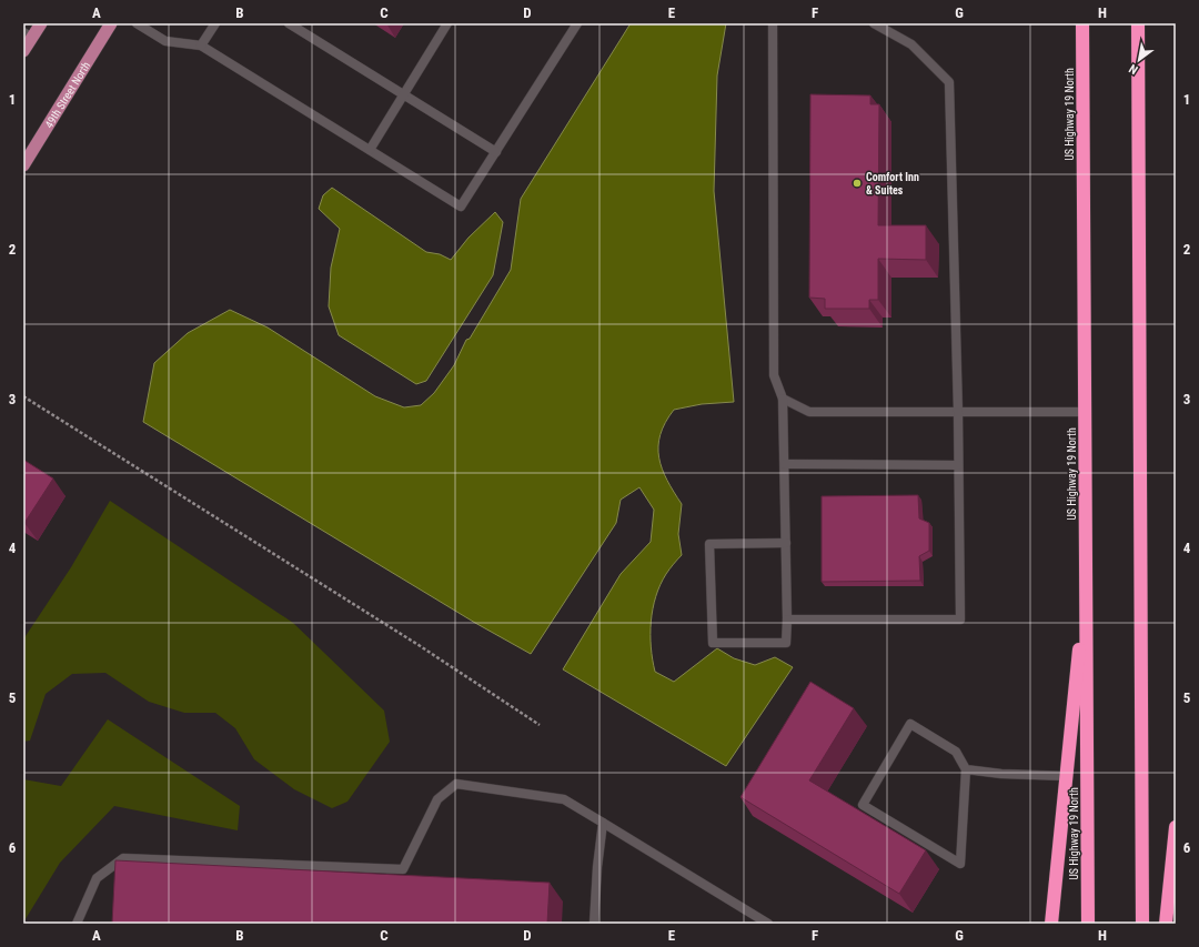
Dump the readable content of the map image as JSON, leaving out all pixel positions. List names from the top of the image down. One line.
{"streets":{"highway":["US Highway 19 North"],"main road":["49th Street North"]},"places":["Comfort Inn & Suites"],"north":"bottom left","grid":{"columns":["A","B","C","D","E","F","G","H"],"rows":["1","2","3","4","5","6"]}}
